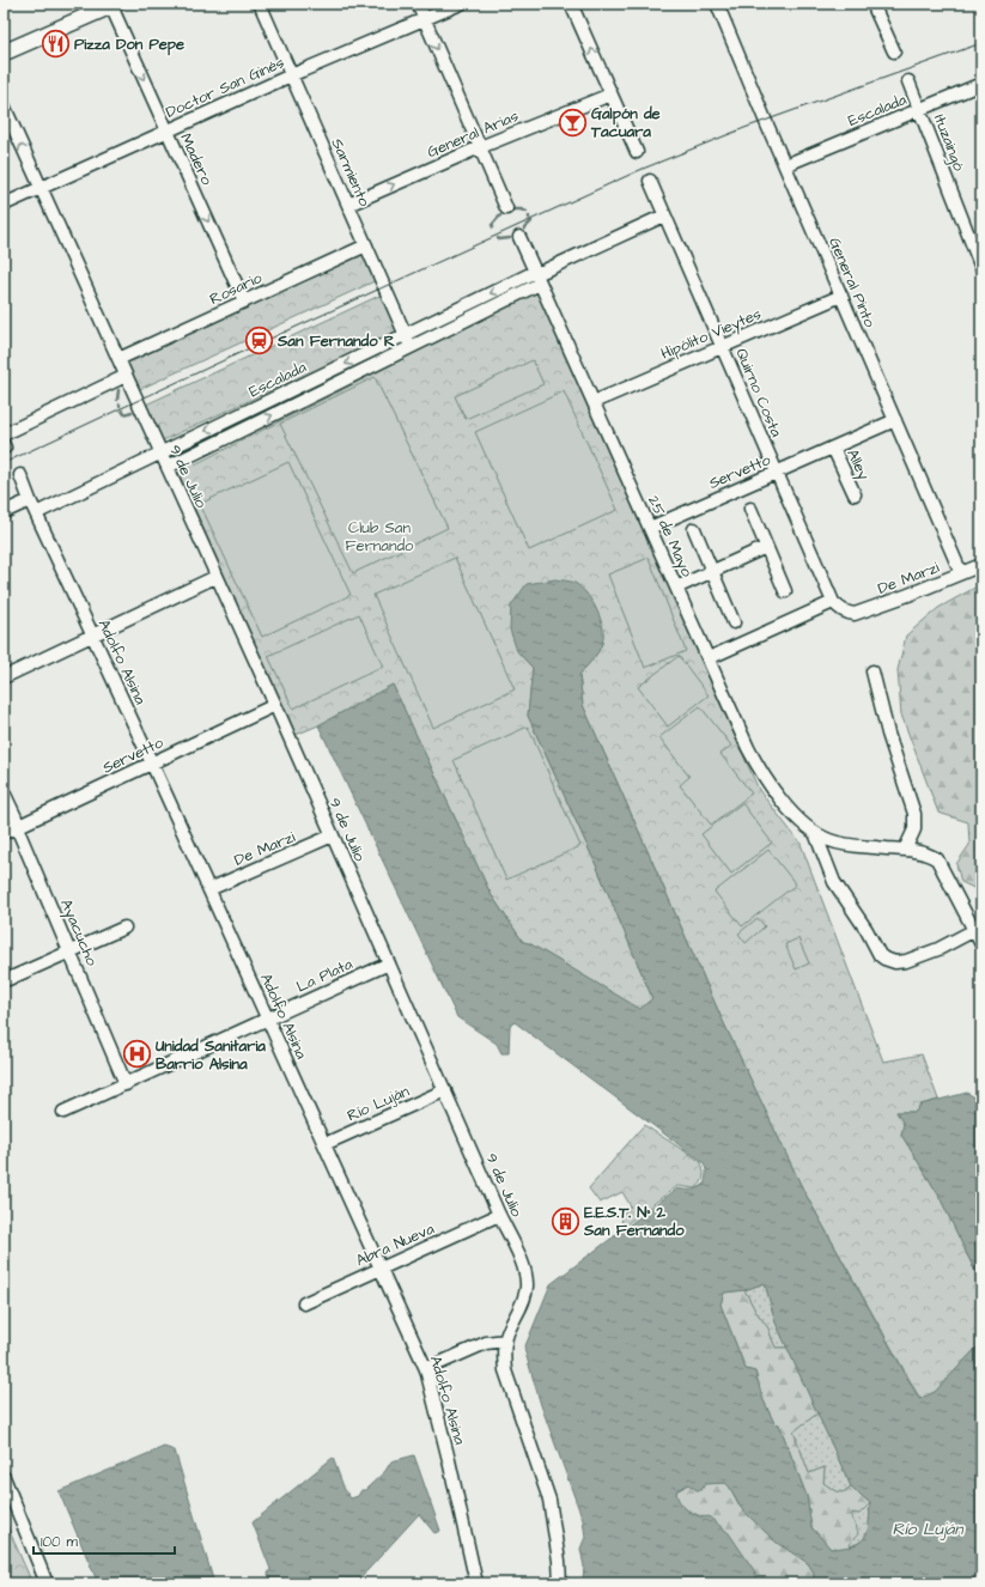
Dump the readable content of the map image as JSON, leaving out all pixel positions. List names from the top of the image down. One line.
{"streets":{"street":["Doctor San Ginés","Escalada","General Arias","Ituzaingó","Madero","Sarmiento","General Pinto","Rosario","Hipólito Vieytes","Quirno Costa","Alley","Servetto","9 de Julio","25 de Mayo","De Marzi","Adolfo Alsina","Ayacucho","La Plata","Río Luján","Abra Nueva"]},"crossings":[["Doctor San Ginés","Madero"],["Doctor San Ginés","Sarmiento"],["Doctor San Ginés","9 de Julio"],["Escalada","Ituzaingó"],["Escalada","Sarmiento"],["Escalada","General Pinto"],["Escalada","Quirno Costa"],["Escalada","9 de Julio"],["Escalada","25 de Mayo"],["Escalada","Adolfo Alsina"],["General Arias","Sarmiento"],["Madero","Rosario"],["Sarmiento","Rosario"],["General Pinto","Hipólito Vieytes"],["General Pinto","Servetto"],["General Pinto","De Marzi"],["Rosario","9 de Julio"],["Hipólito Vieytes","Quirno Costa"],["Hipólito Vieytes","25 de Mayo"],["Quirno Costa","Servetto"],["Quirno Costa","De Marzi"],["Alley","Servetto"],["Servetto","9 de Julio"],["Servetto","25 de Mayo"],["Servetto","Adolfo Alsina"],["Servetto","Ayacucho"],["9 de Julio","De Marzi"],["9 de Julio","La Plata"],["9 de Julio","Río Luján"],["9 de Julio","Abra Nueva"],["De Marzi","Adolfo Alsina"],["Adolfo Alsina","La Plata"],["Adolfo Alsina","Río Luján"],["Adolfo Alsina","Abra Nueva"],["Ayacucho","La Plata"]],"one_way":["General Arias","Madero"],"water":["Río Luján"],"parks":["Club San Fernando"],"places":{"restaurant":["Pizza Don Pepe"],"bar":["Galpón de Tacuara"],"station":["San Fernando R"],"hospital":["Unidad Sanitaria Barrio Alsina"],"building":["E.E.S.T. N° 2 San Fernando"]},"scale_bar":"100 m"}
